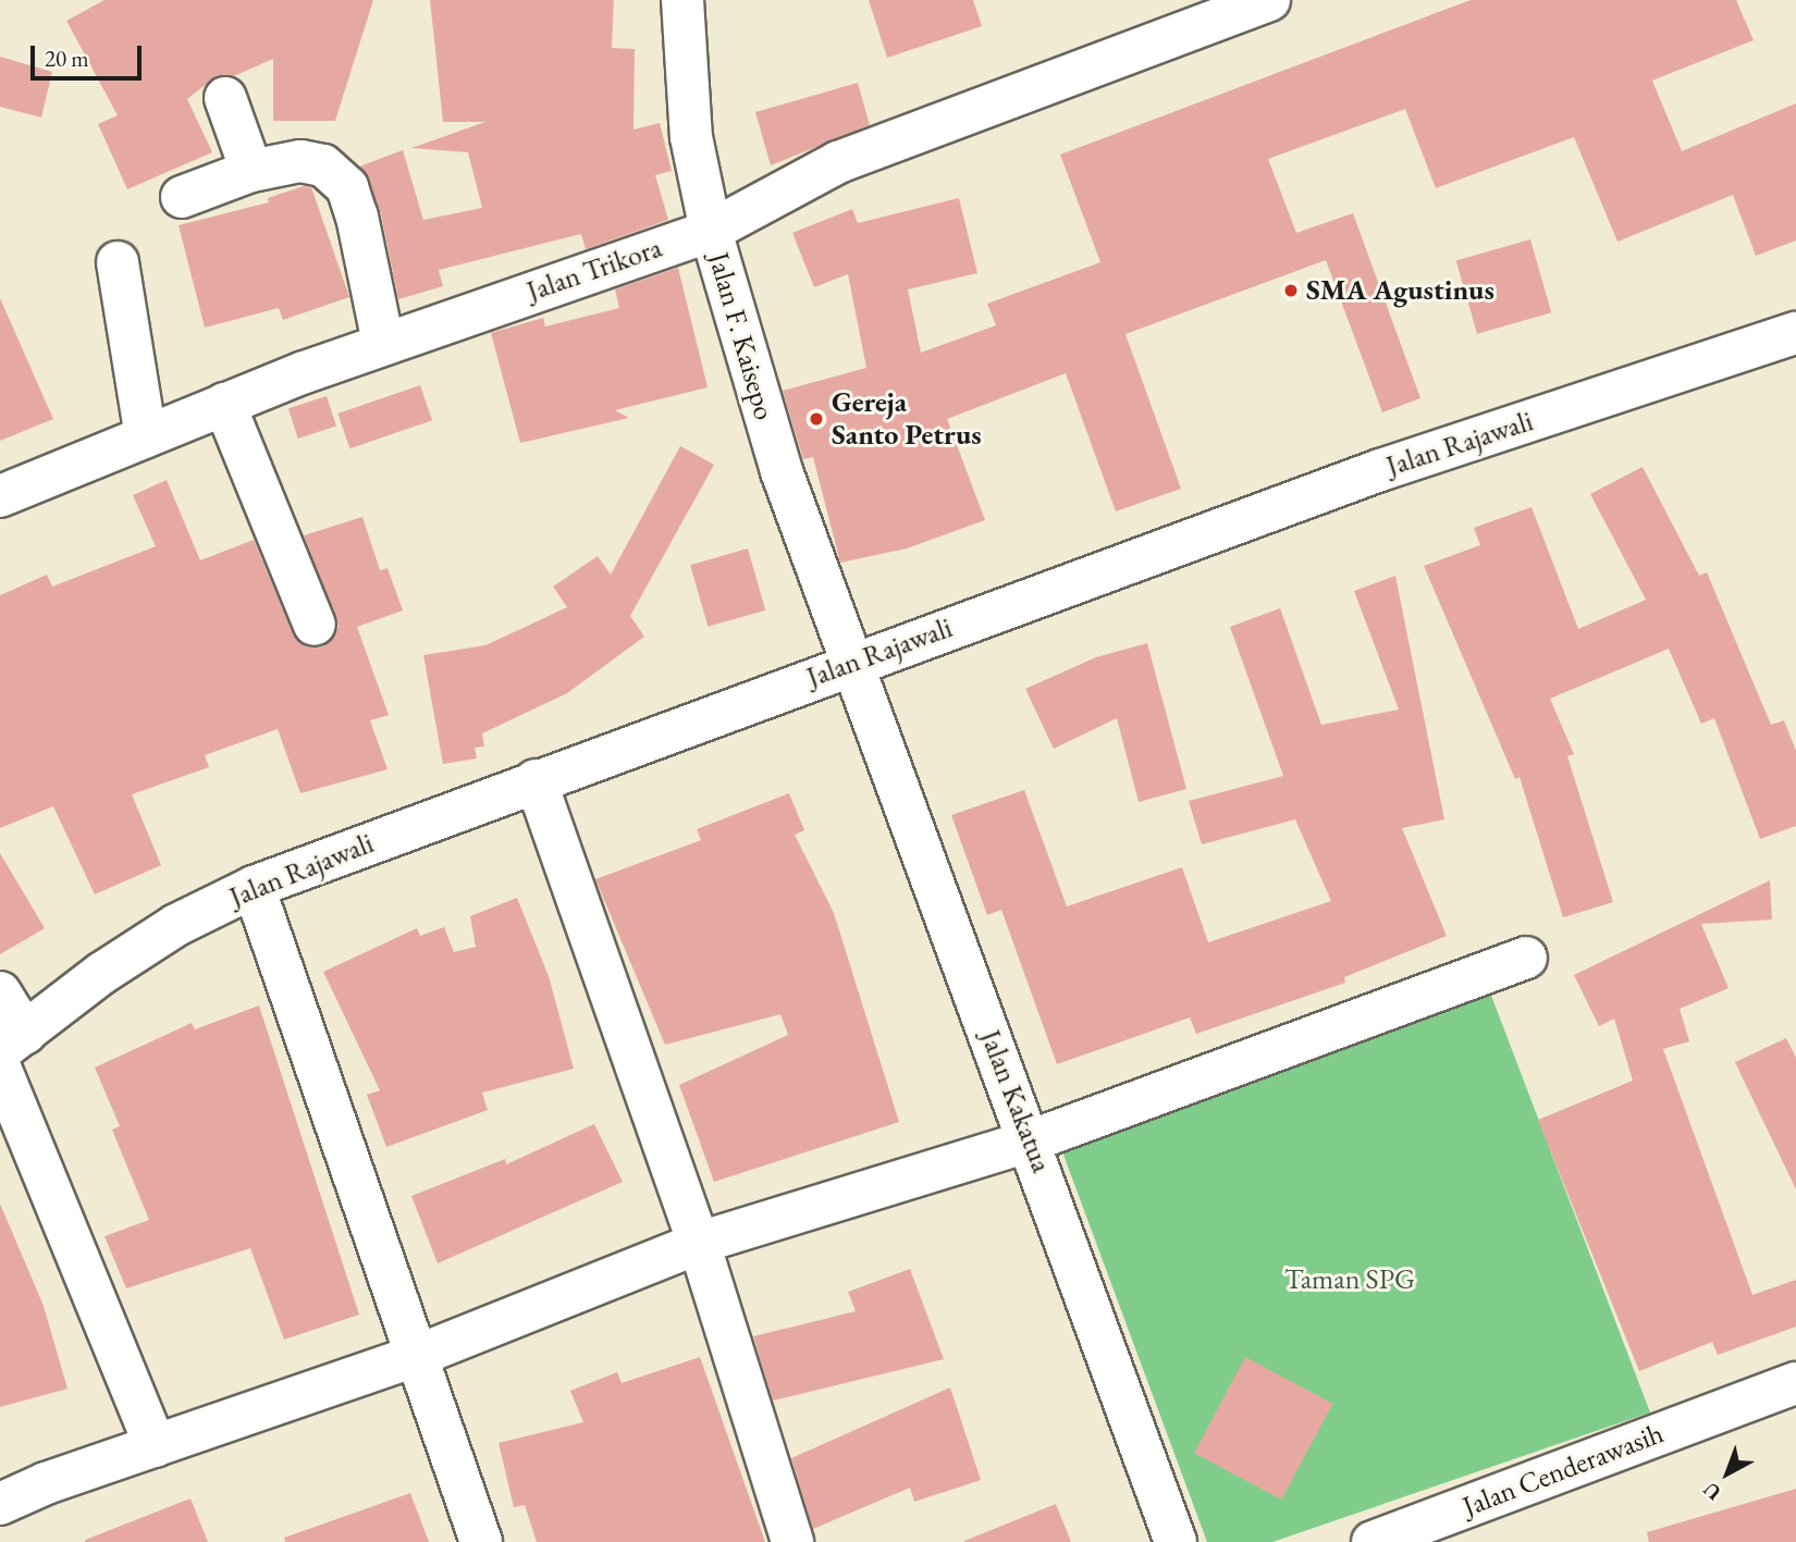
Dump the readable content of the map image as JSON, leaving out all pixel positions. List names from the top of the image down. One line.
{"streets":{"street":["Jalan Trikora","Jalan F. Kaisepo","Jalan Rajawali","Jalan Kakatua","Jalan Cenderawasih"]},"crossings":[["Jalan Trikora","Jalan F. Kaisepo"],["Jalan F. Kaisepo","Jalan Rajawali"],["Jalan F. Kaisepo","Jalan Kakatua"],["Jalan Rajawali","Jalan Kakatua"]],"parks":["Taman SPG"],"places":["SMA Agustinus","Gereja Santo Petrus"],"scale_bar":"20 m","north":"bottom left"}
